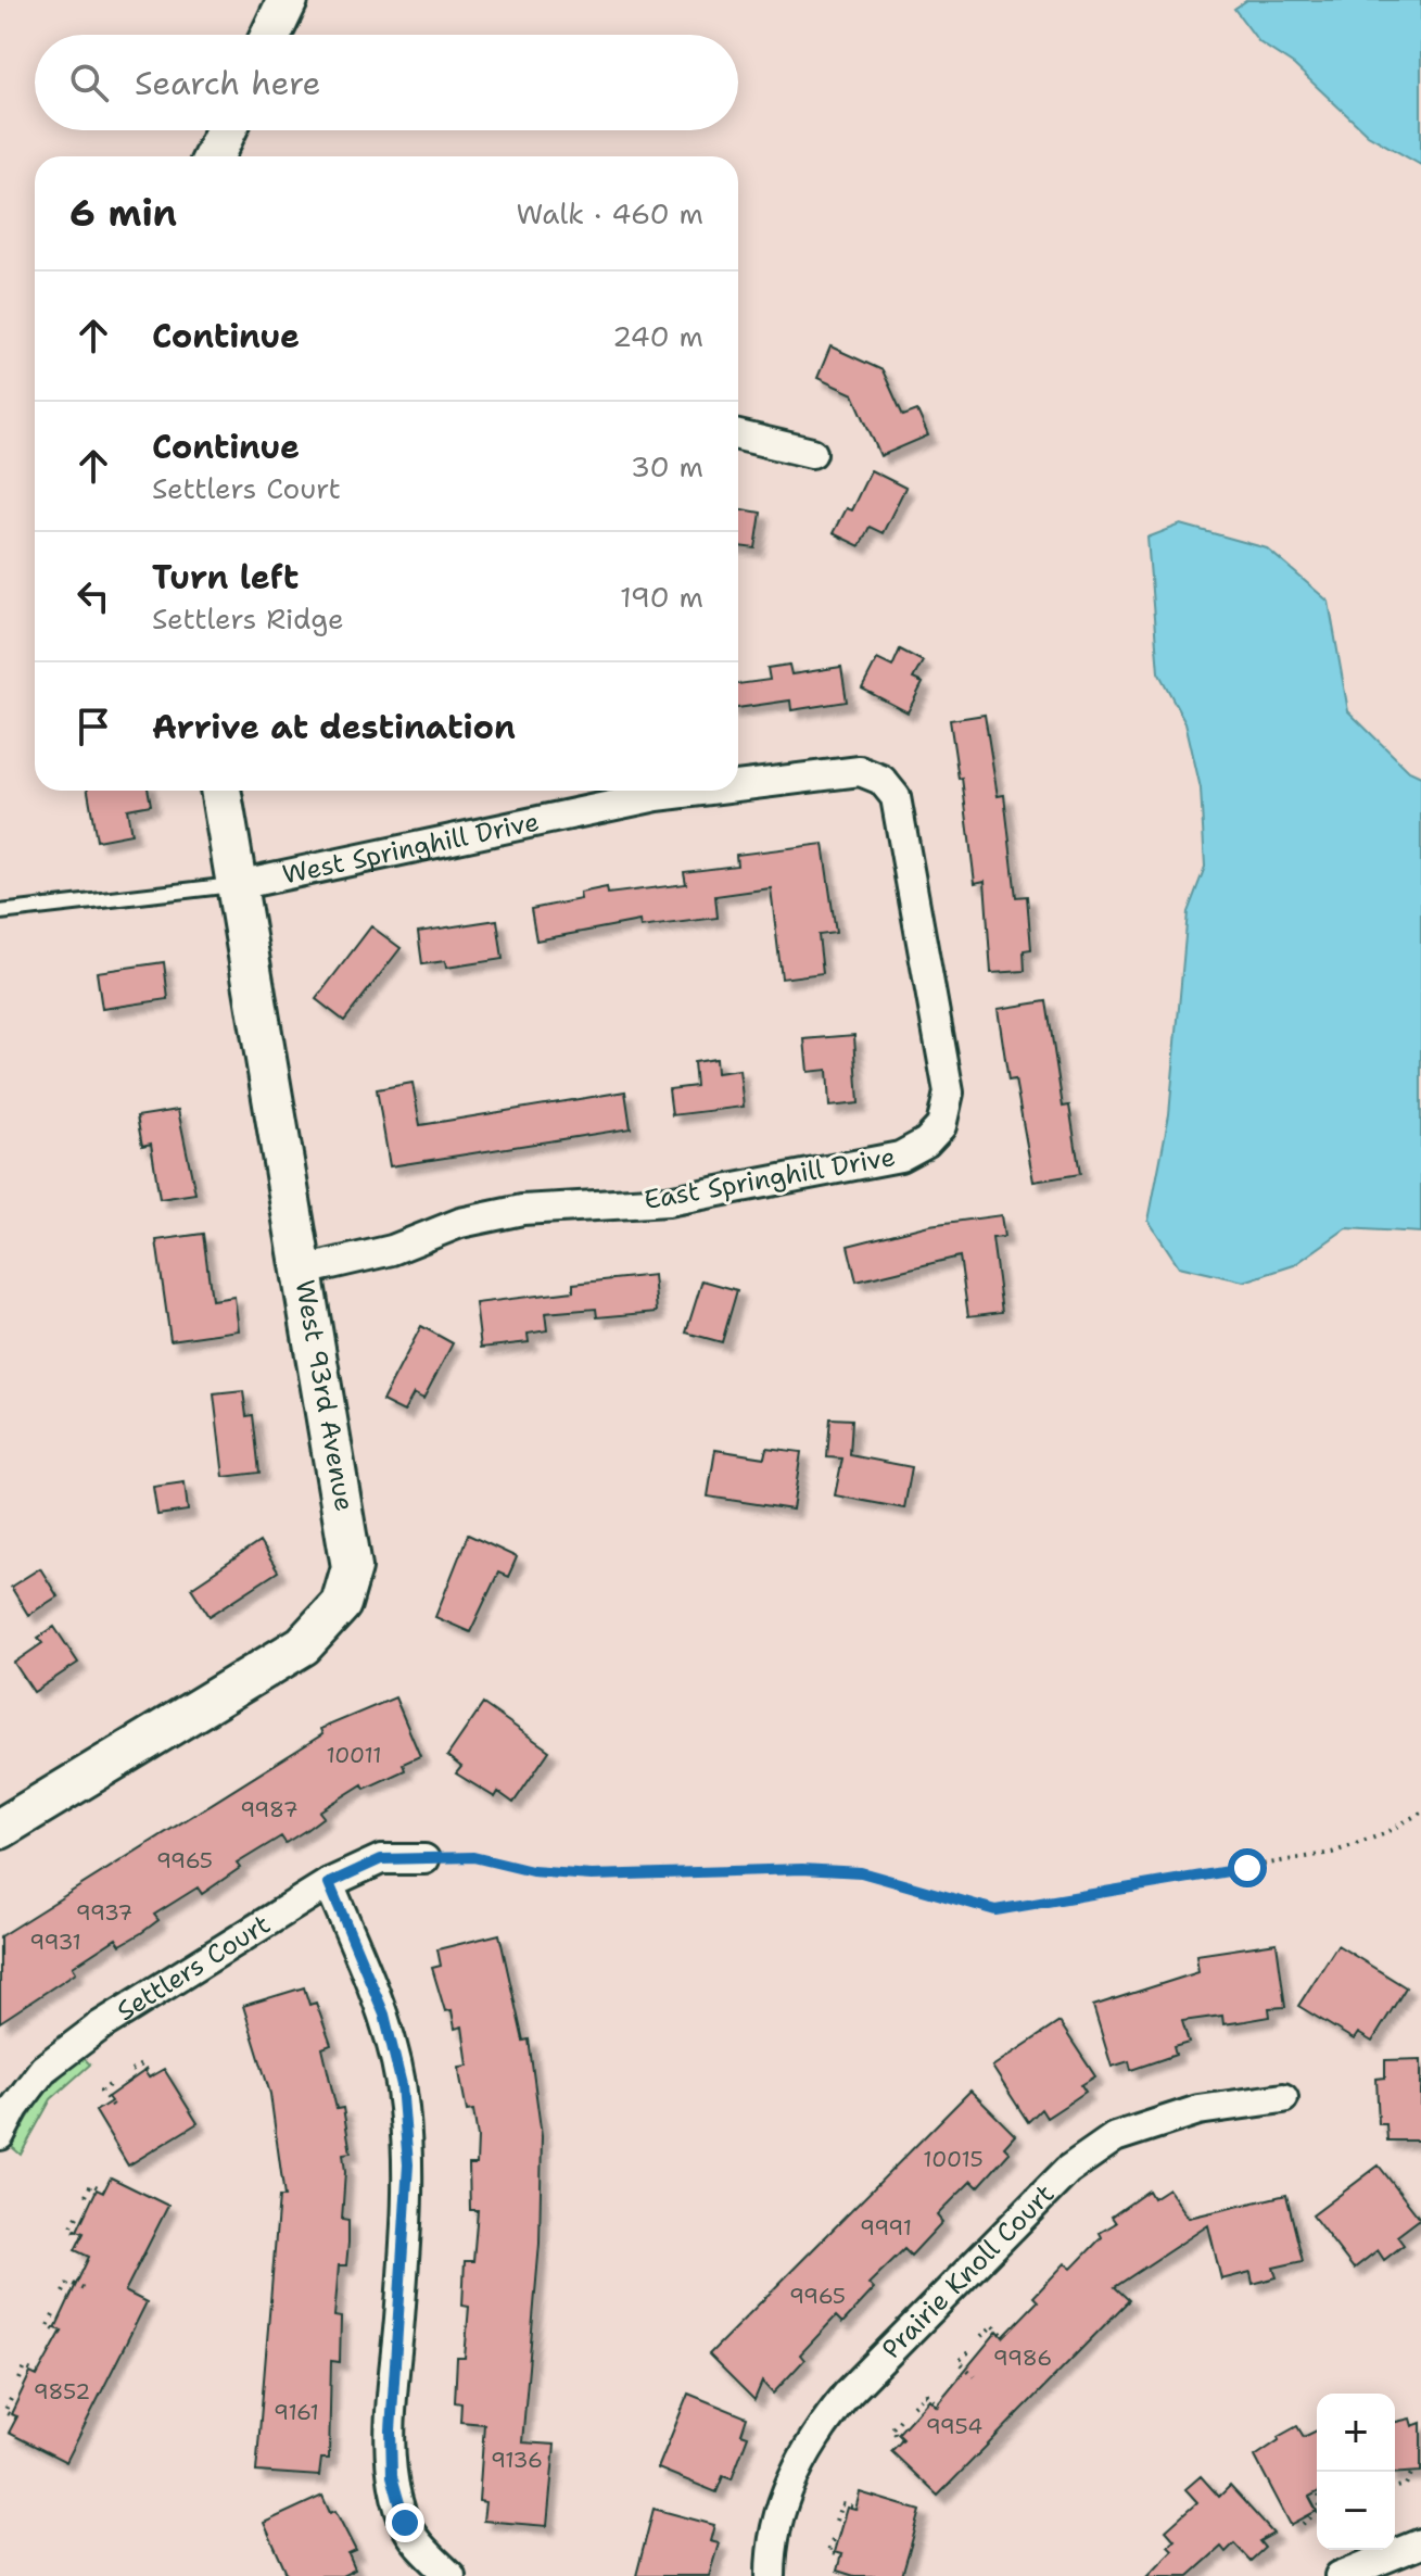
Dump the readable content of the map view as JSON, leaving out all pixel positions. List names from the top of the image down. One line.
{"streets":{"street":["West Springhill Drive","East Springhill Drive","West 93rd Avenue","Settlers Court","Prairie Knoll Court"]},"crossings":[["West Springhill Drive","East Springhill Drive"],["West Springhill Drive","West 93rd Avenue"],["East Springhill Drive","West 93rd Avenue"]],"house_numbers":["10011","9987","9965","9937","9931","10015","9991","9965","9986","9852","9161","9954","9136"],"page":{"search":"Search here","heading":["6 min","Walk · 460 m"],"list":[["Continue","240 m"],["Continue","Settlers Court","30 m"],["Turn left","Settlers Ridge","190 m"],"Arrive at destination"],"map_buttons":["+","−"]}}
